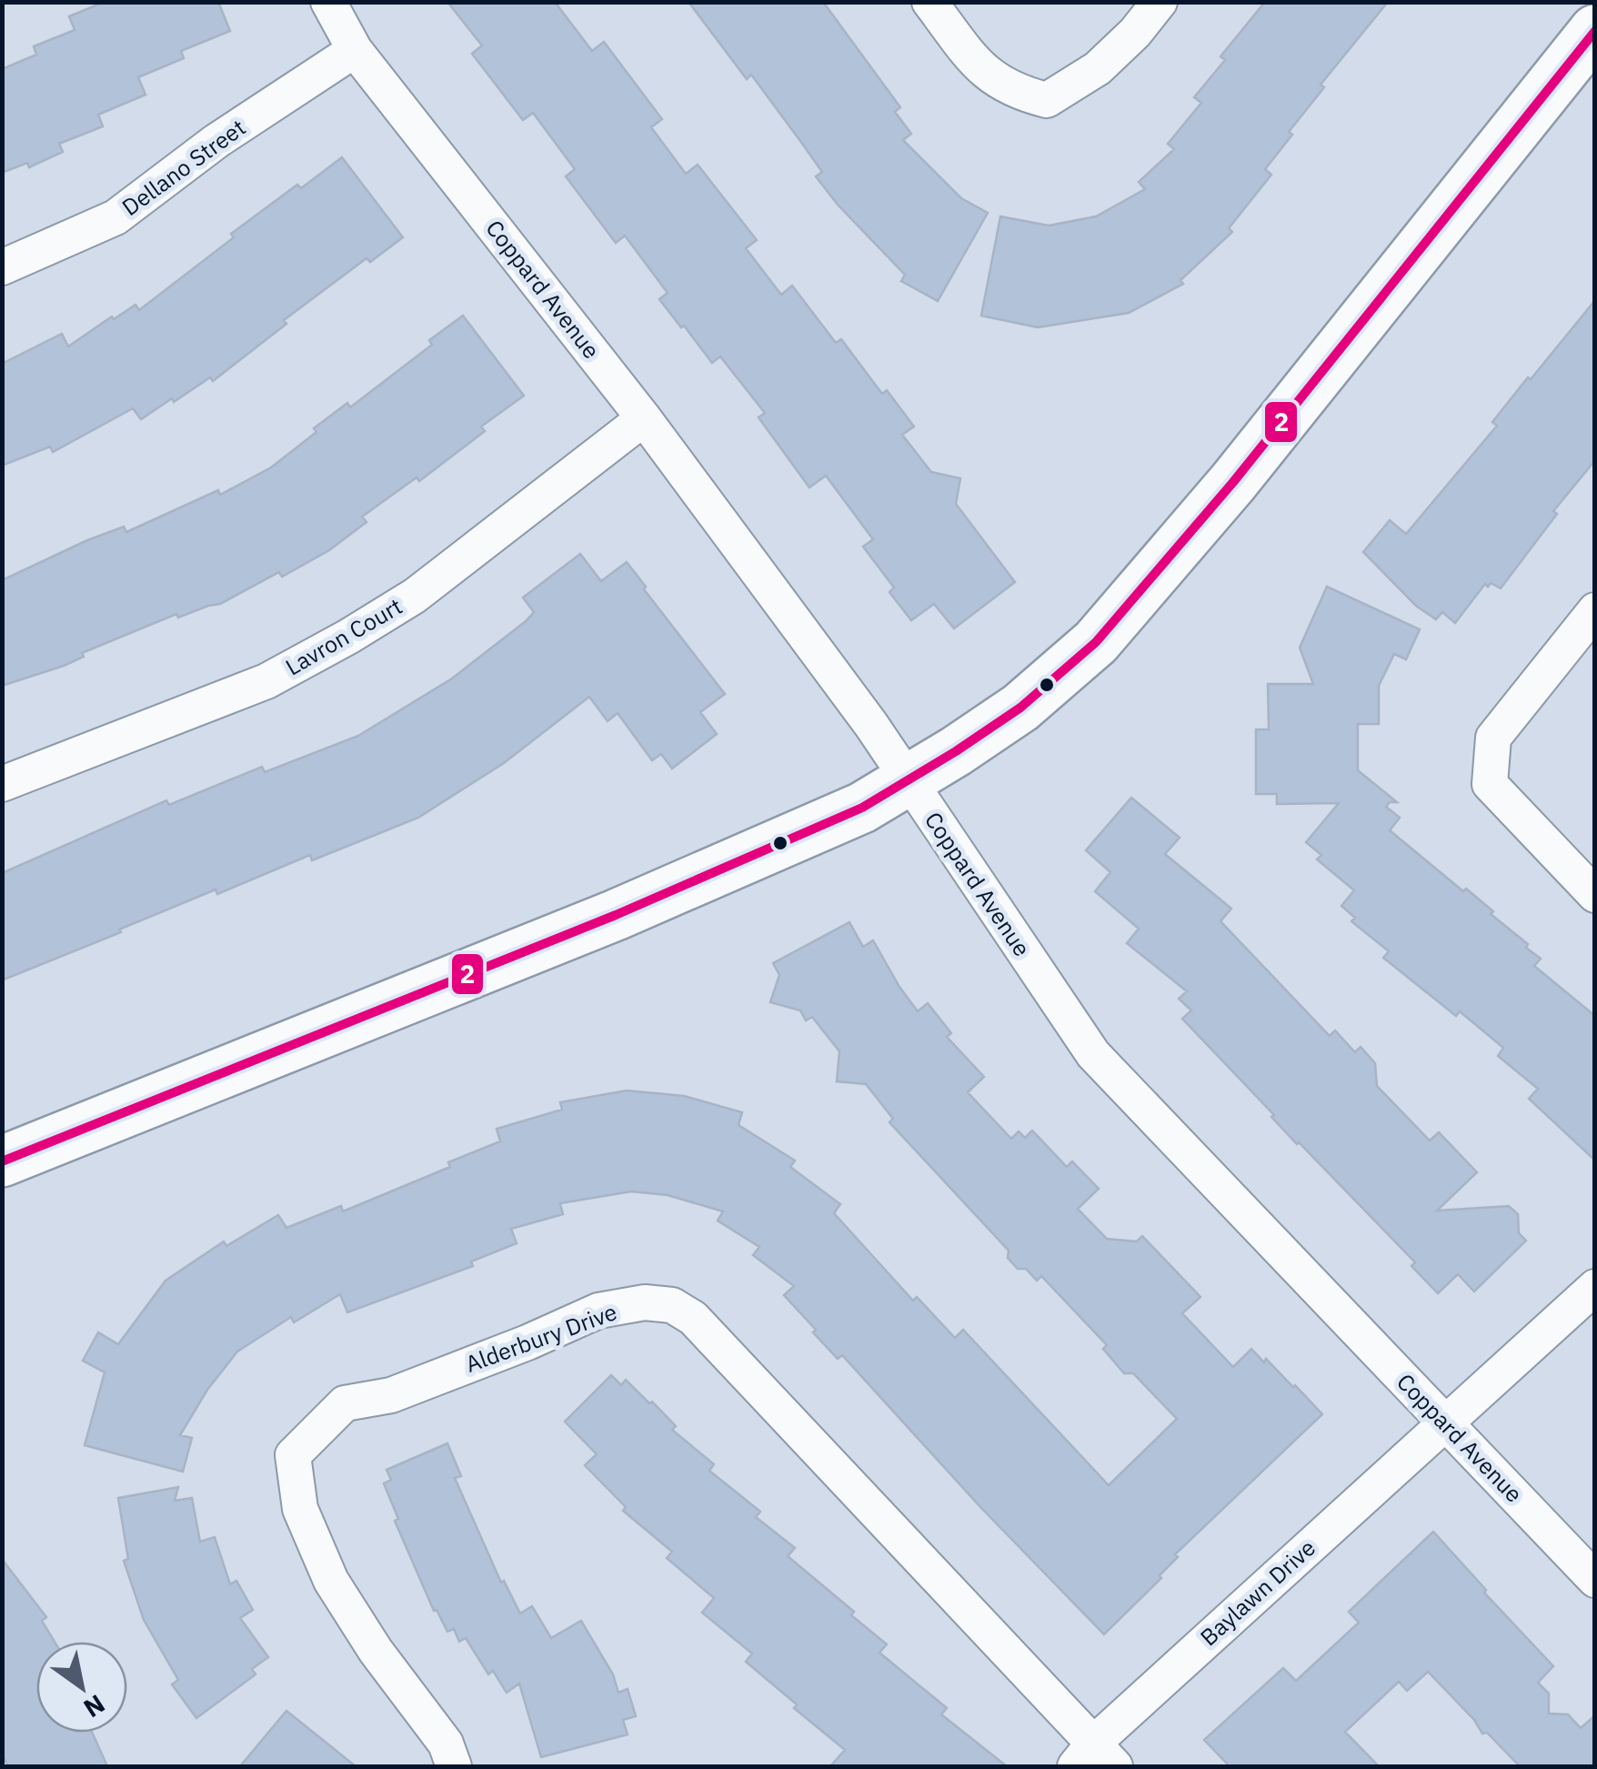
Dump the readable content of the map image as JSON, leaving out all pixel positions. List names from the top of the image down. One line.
{"streets":{"street":["Dellano Street","Coppard Avenue","Lavron Court","Alderbury Drive","Baylawn Drive"]},"crossings":[["Dellano Street","Coppard Avenue"],["Coppard Avenue","Lavron Court"],["Coppard Avenue","Baylawn Drive"],["Alderbury Drive","Baylawn Drive"]],"lines":["transit line 2"],"north":"bottom right"}
